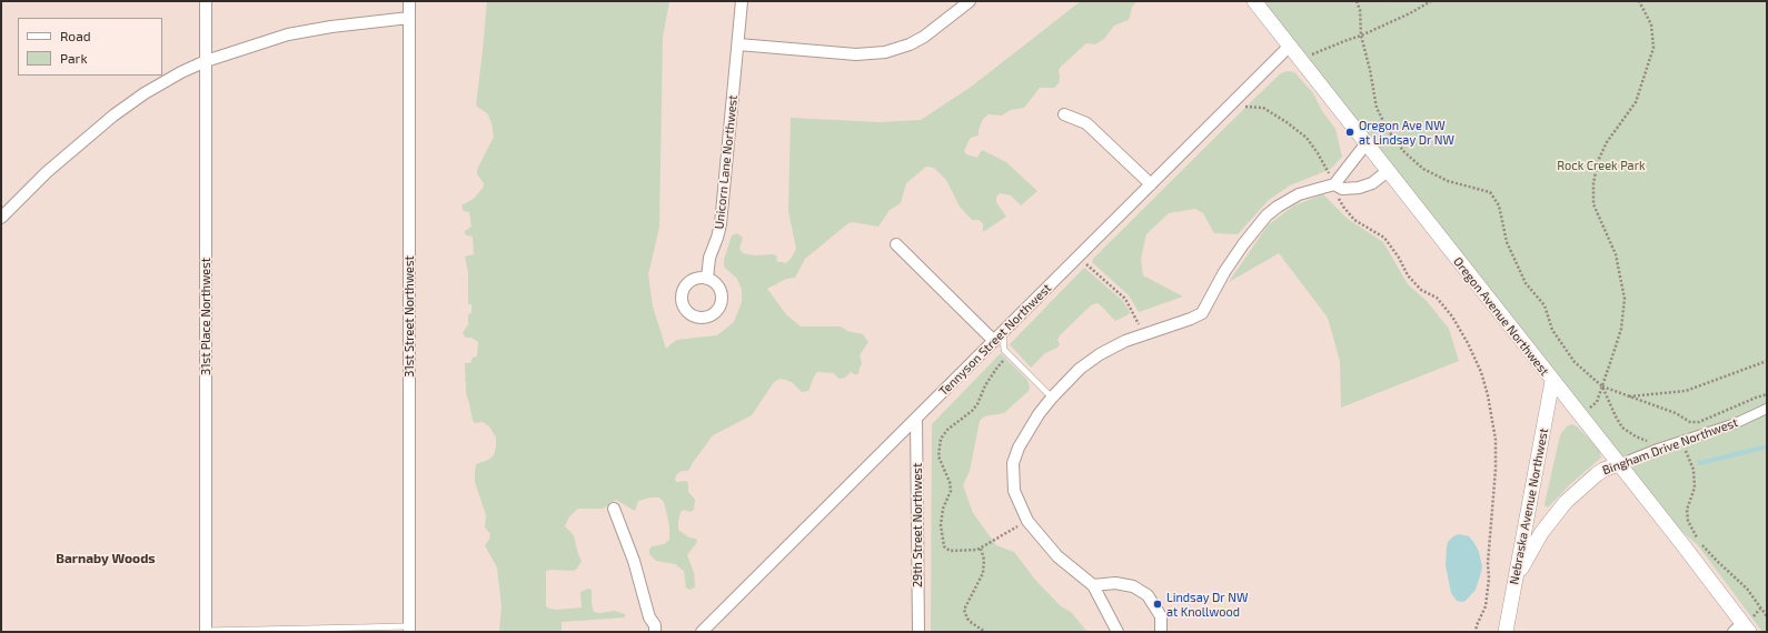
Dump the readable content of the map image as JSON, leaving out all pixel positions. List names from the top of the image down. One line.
{"streets":{"street":["Unicorn Lane Northwest","31st Place Northwest","31st Street Northwest","Oregon Avenue Northwest","Tennyson Street Northwest","Bingham Drive Northwest","Nebraska Avenue Northwest","29th Street Northwest"]},"crossings":[["Oregon Avenue Northwest","Tennyson Street Northwest"],["Oregon Avenue Northwest","Bingham Drive Northwest"],["Oregon Avenue Northwest","Nebraska Avenue Northwest"],["Tennyson Street Northwest","29th Street Northwest"],["Bingham Drive Northwest","Nebraska Avenue Northwest"]],"districts":["Barnaby Woods"],"parks":["Rock Creek Park"],"places":["Oregon Ave NW at Lindsay Dr NW","Lindsay Dr NW at Knollwood"],"legend":["Road","Park"]}
